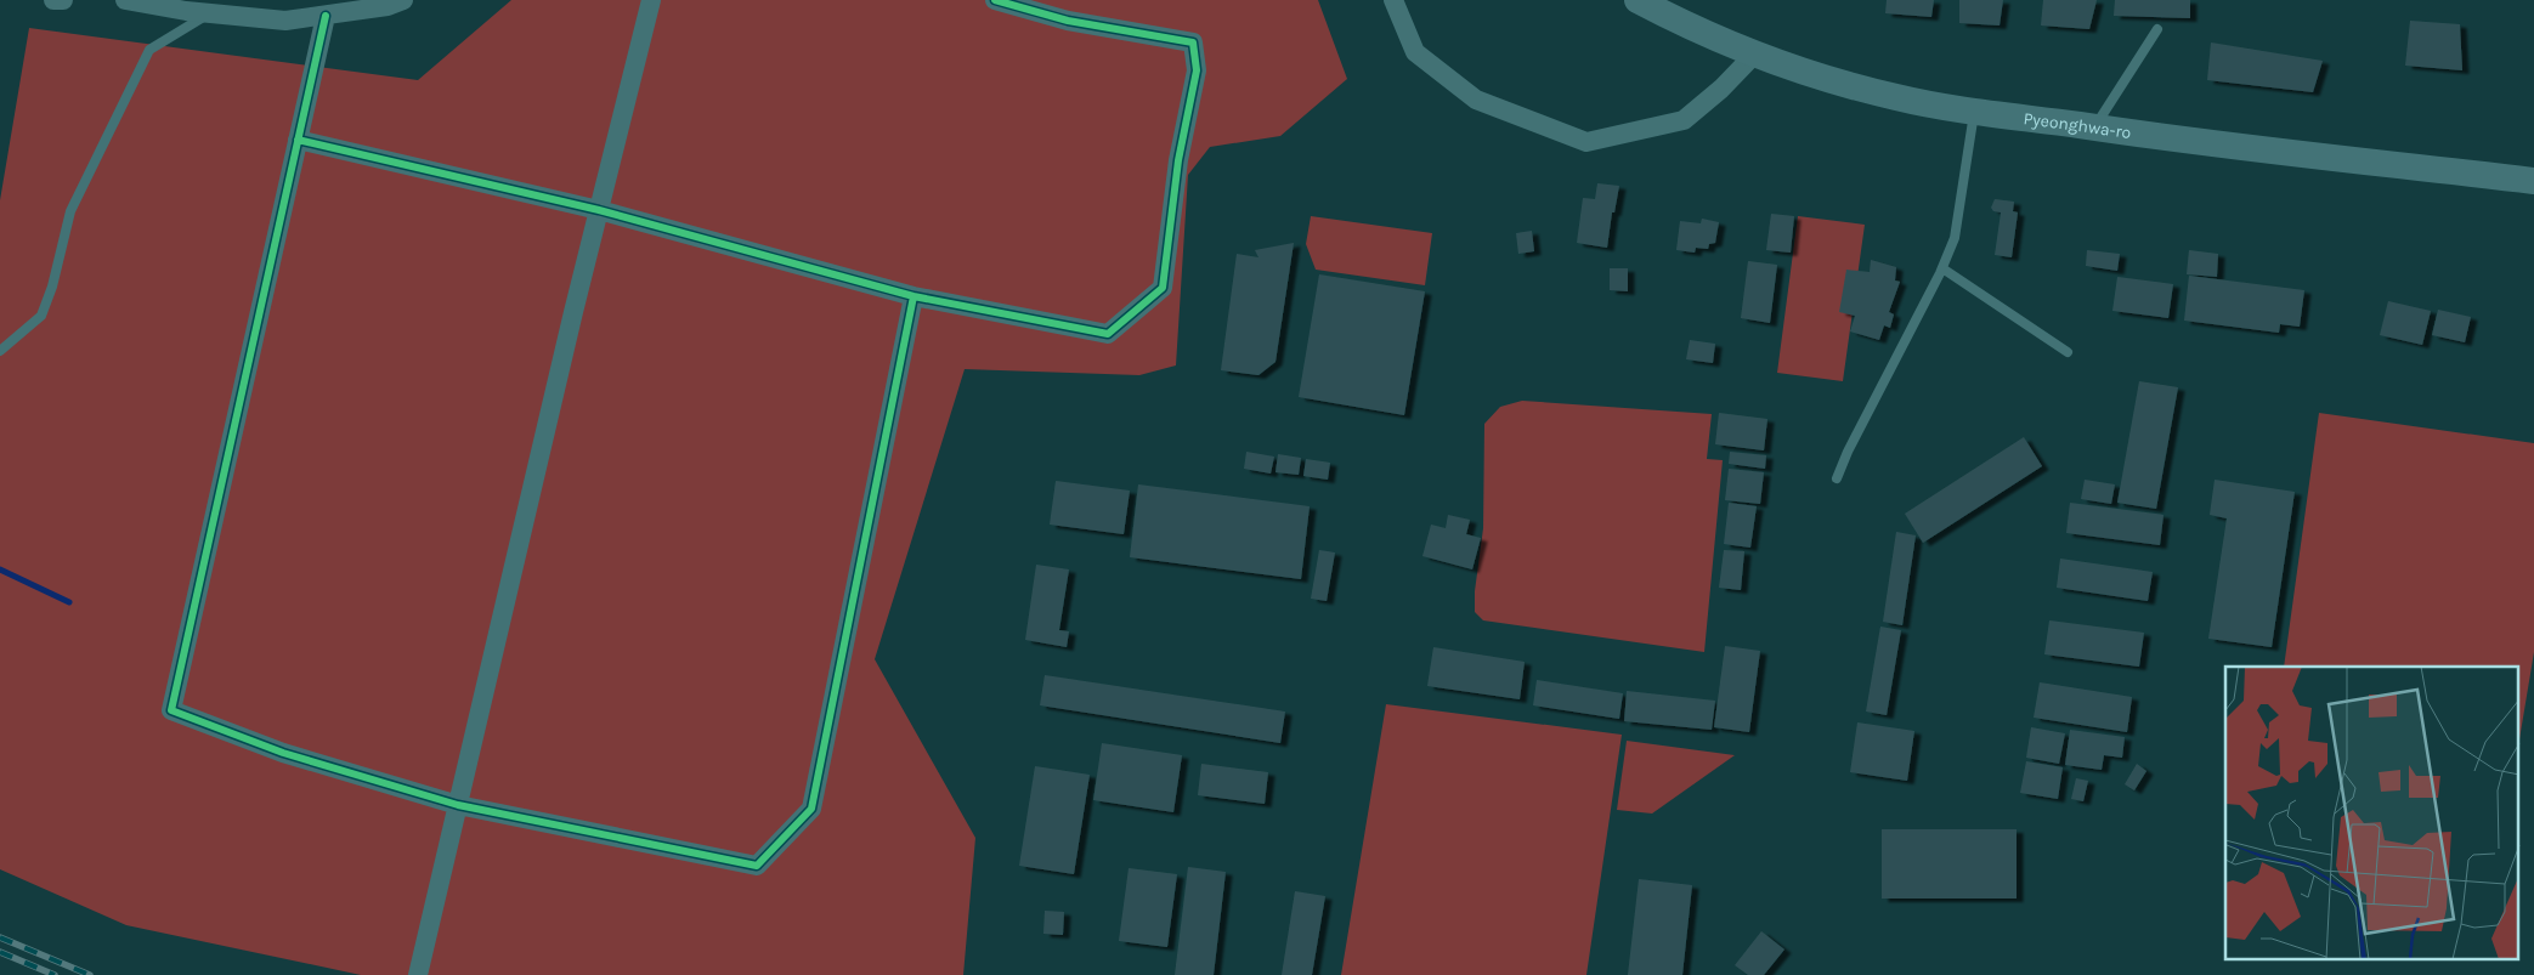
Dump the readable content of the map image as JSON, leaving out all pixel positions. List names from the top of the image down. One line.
{"streets":{"main road":["Pyeonghwa-ro"]}}
